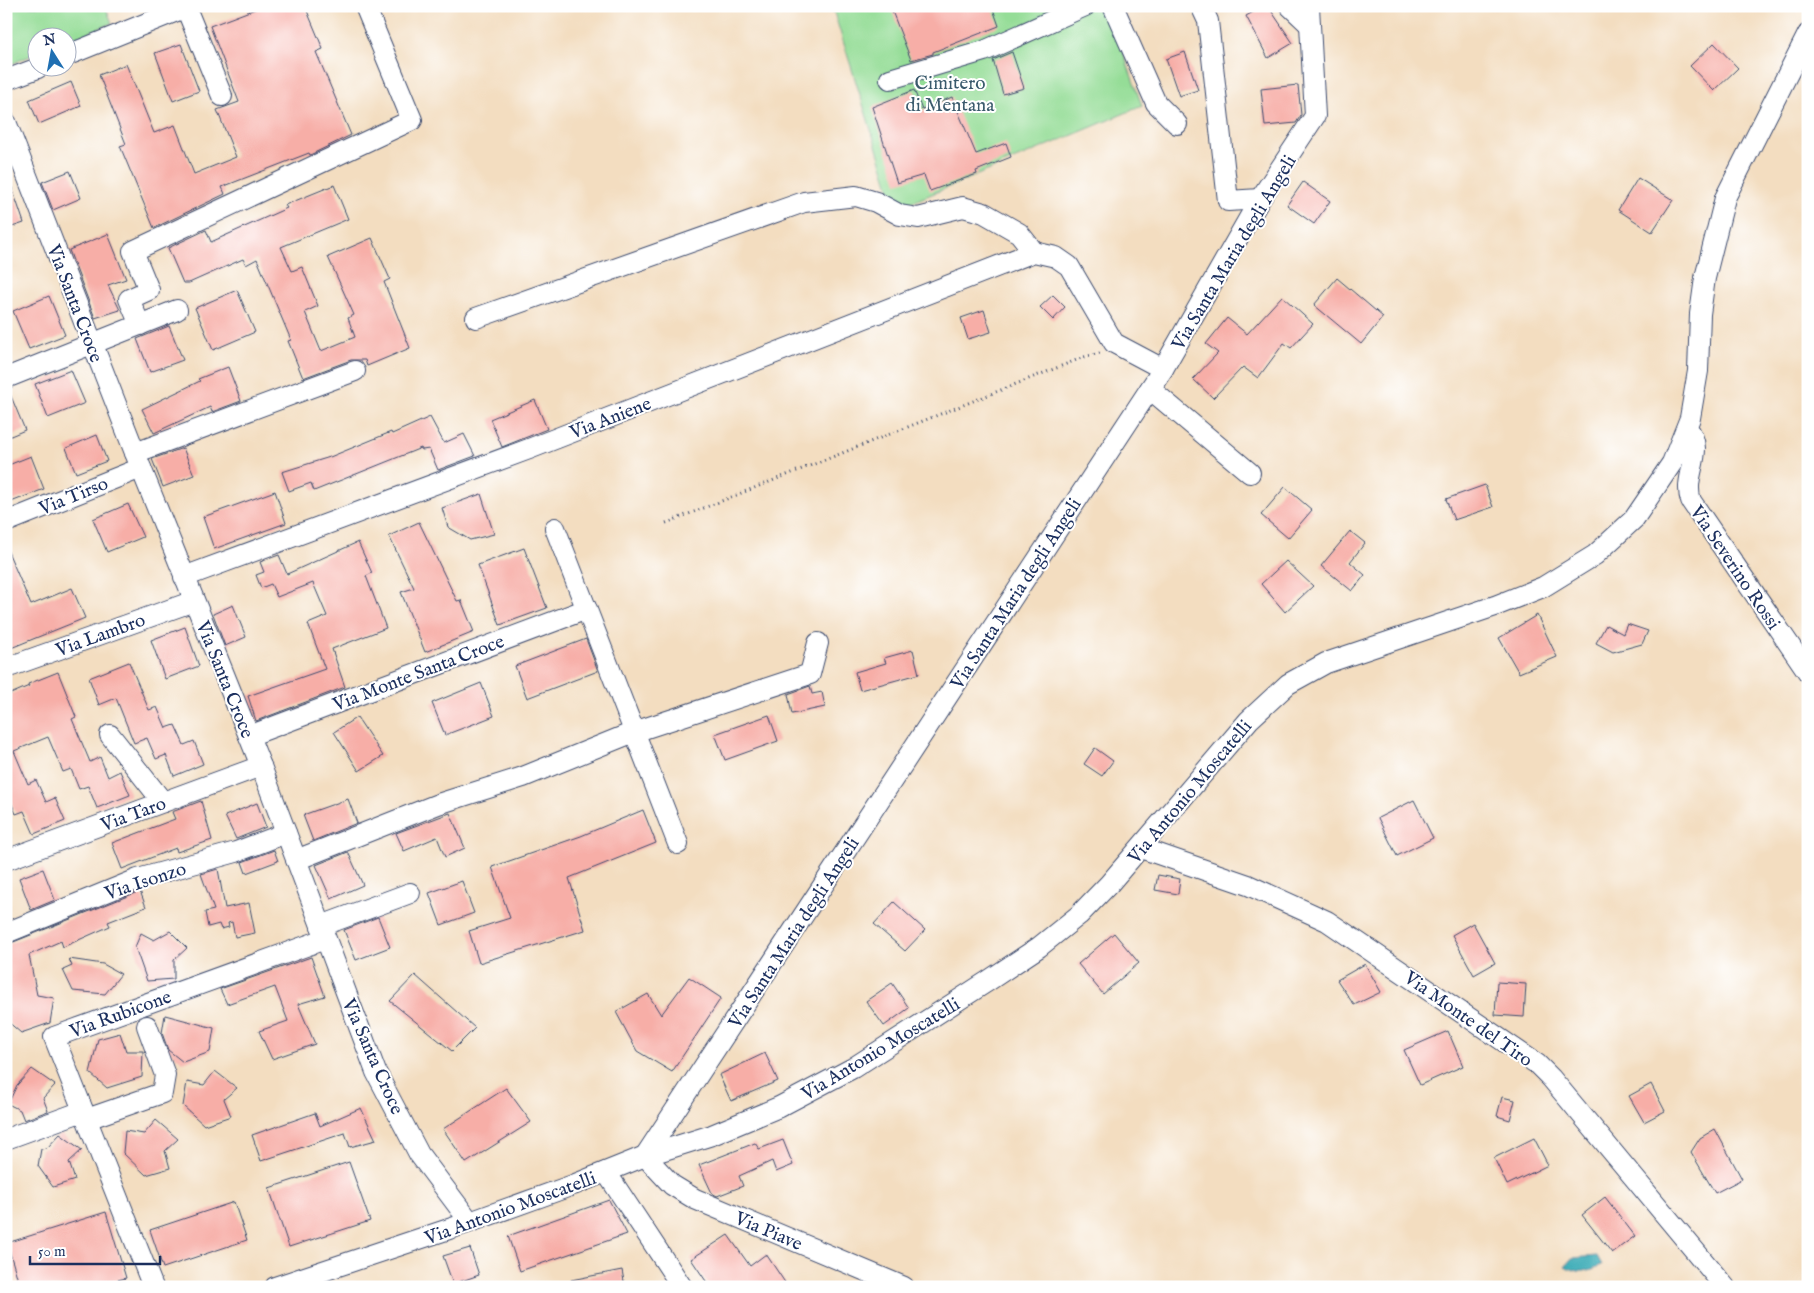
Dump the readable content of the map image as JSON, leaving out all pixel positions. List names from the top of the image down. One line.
{"streets":{"street":["Via Santa Maria degli Angeli","Via Santa Croce","Via Aniene","Via Tirso","Via Severino Rossi","Via Lambro","Via Monte Santa Croce","Via Antonio Moscatelli","Via Taro","Via Isonzo","Via Rubicone","Via Monte del Tiro","Via Piave"]},"crossings":[["Via Santa Maria degli Angeli","Via Antonio Moscatelli"],["Via Santa Maria degli Angeli","Via Piave"],["Via Santa Croce","Via Aniene"],["Via Santa Croce","Via Tirso"],["Via Santa Croce","Via Lambro"],["Via Santa Croce","Via Monte Santa Croce"],["Via Santa Croce","Via Antonio Moscatelli"],["Via Santa Croce","Via Taro"],["Via Santa Croce","Via Isonzo"],["Via Santa Croce","Via Rubicone"],["Via Severino Rossi","Via Antonio Moscatelli"],["Via Antonio Moscatelli","Via Monte del Tiro"],["Via Antonio Moscatelli","Via Piave"]],"parks":["Cimitero di Mentana"],"scale_bar":"50 m","north":"top"}
